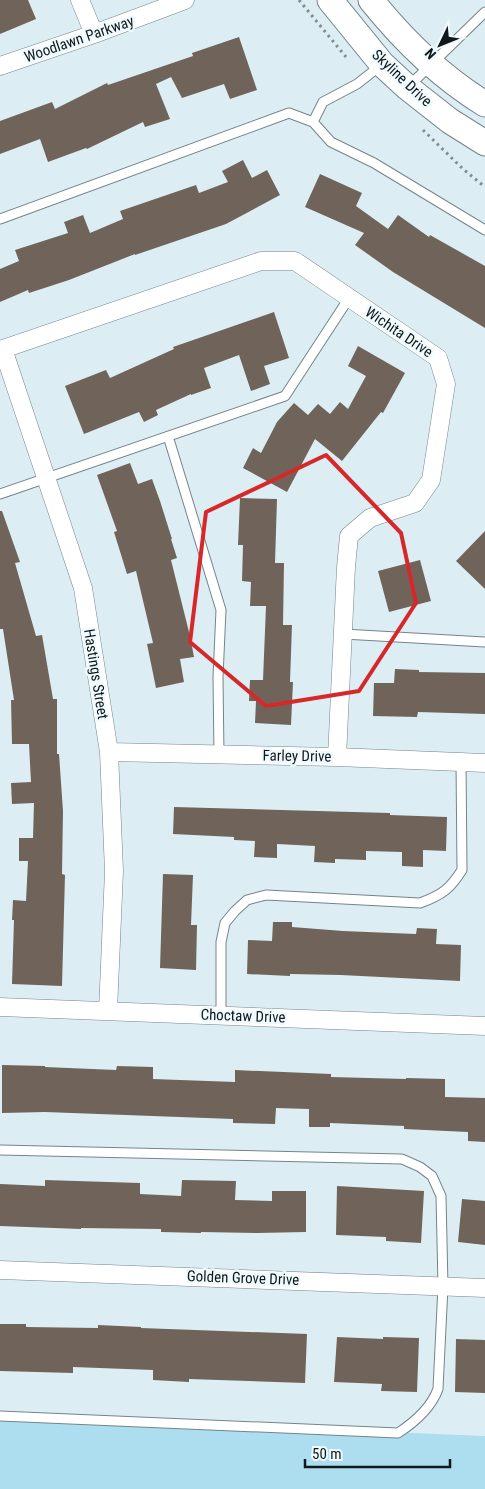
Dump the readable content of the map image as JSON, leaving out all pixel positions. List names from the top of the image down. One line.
{"streets":{"main road":["Skyline Drive"],"street":["Woodlawn Parkway","Wichita Drive","Hastings Street","Farley Drive","Choctaw Drive","Golden Grove Drive"]},"crossings":[["Wichita Drive","Hastings Street"],["Wichita Drive","Farley Drive"],["Hastings Street","Farley Drive"],["Hastings Street","Choctaw Drive"]],"scale_bar":"50 m","north":"bottom left"}
